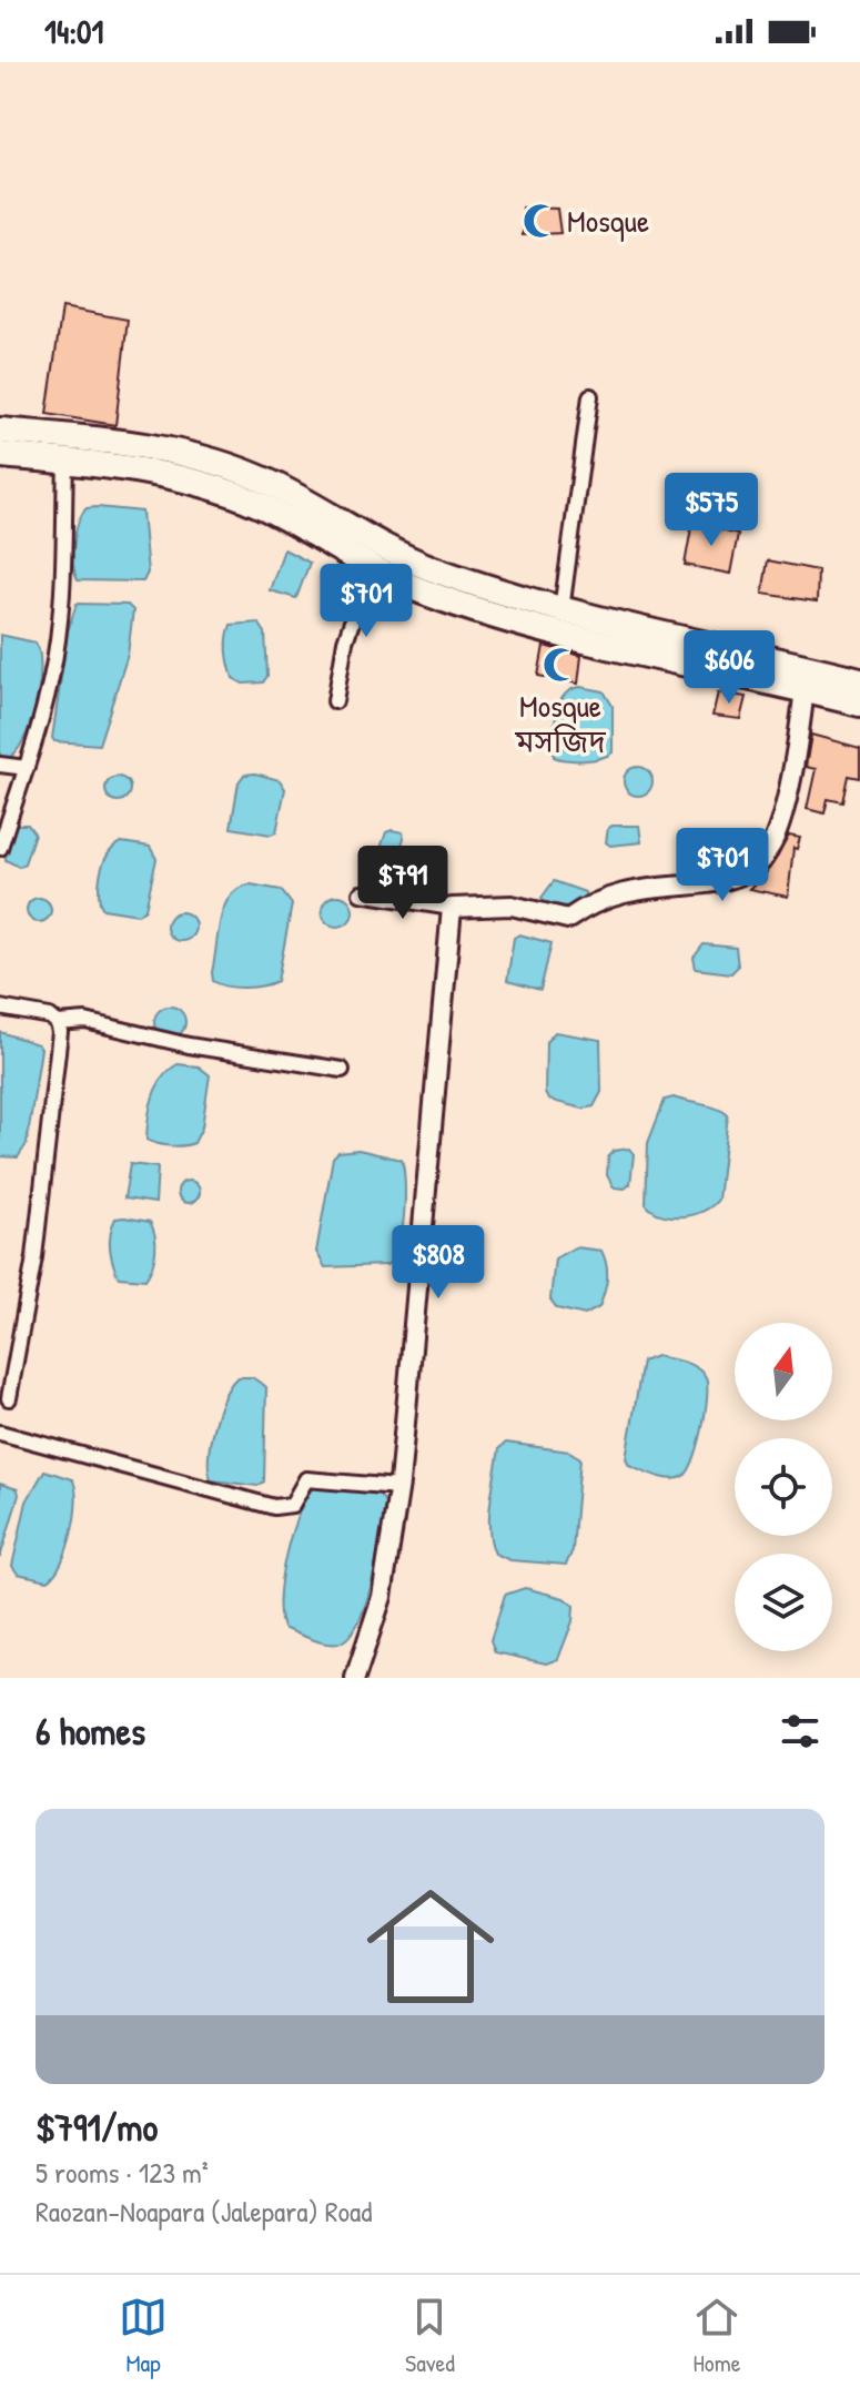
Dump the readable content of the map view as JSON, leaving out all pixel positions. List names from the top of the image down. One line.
{"places":{"mosque":["Mosque","Mosque মসজিদ"]},"north":"top","page":{"status":"14:01","price":["$575","$701","$606","$701","$791","$808"],"heading":"6 homes","list":[{"name":"$791/mo","note":"5 rooms · 123 m² · Raozan-Noapara (Jalepara) Road"}],"tabs":["Map","Saved","Home"]}}
